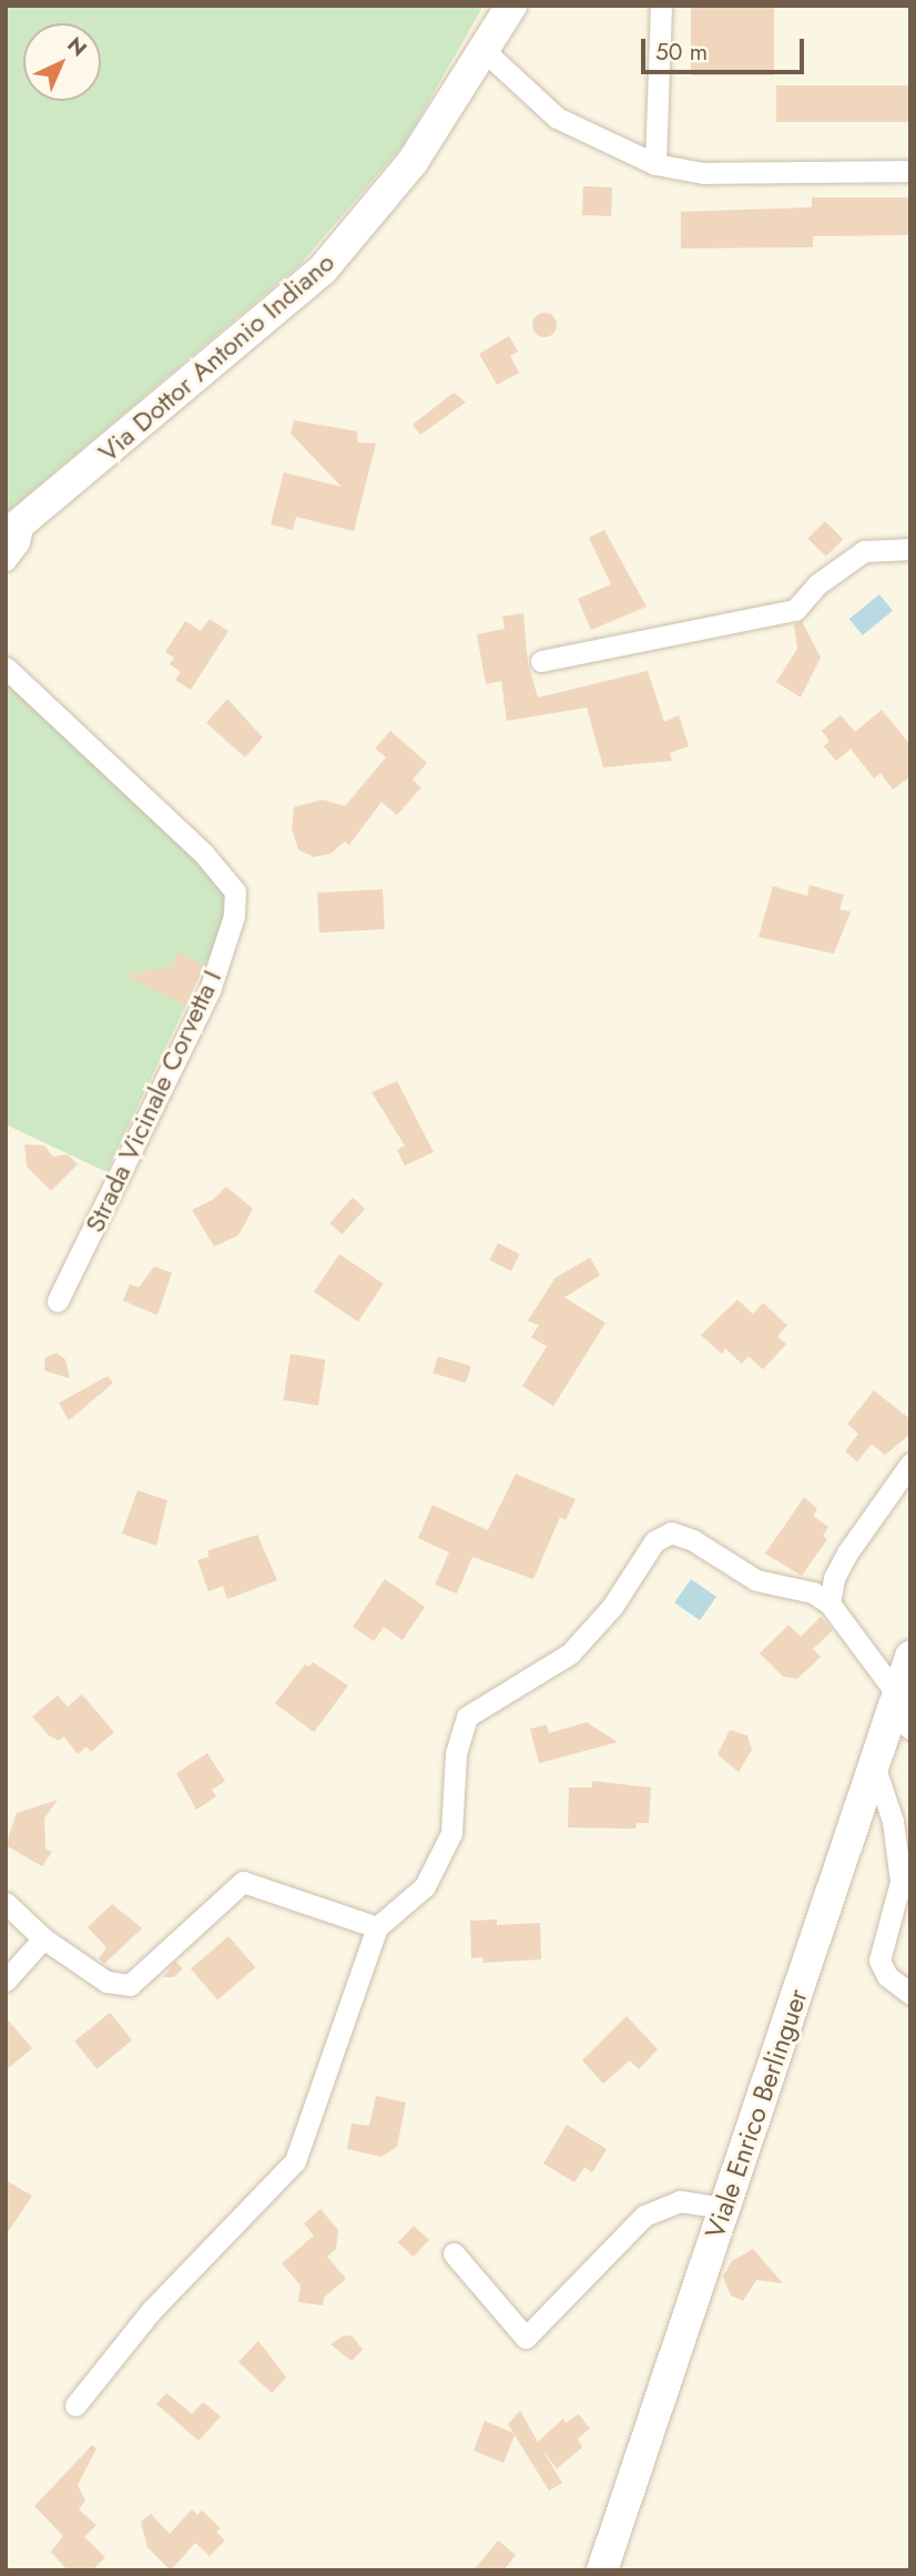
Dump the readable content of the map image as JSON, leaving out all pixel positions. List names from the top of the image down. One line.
{"streets":{"main road":["Via Dottor Antonio Indiano","Viale Enrico Berlinguer"],"street":["Strada Vicinale Corvetta I"]},"scale_bar":"50 m","north":"top right"}
